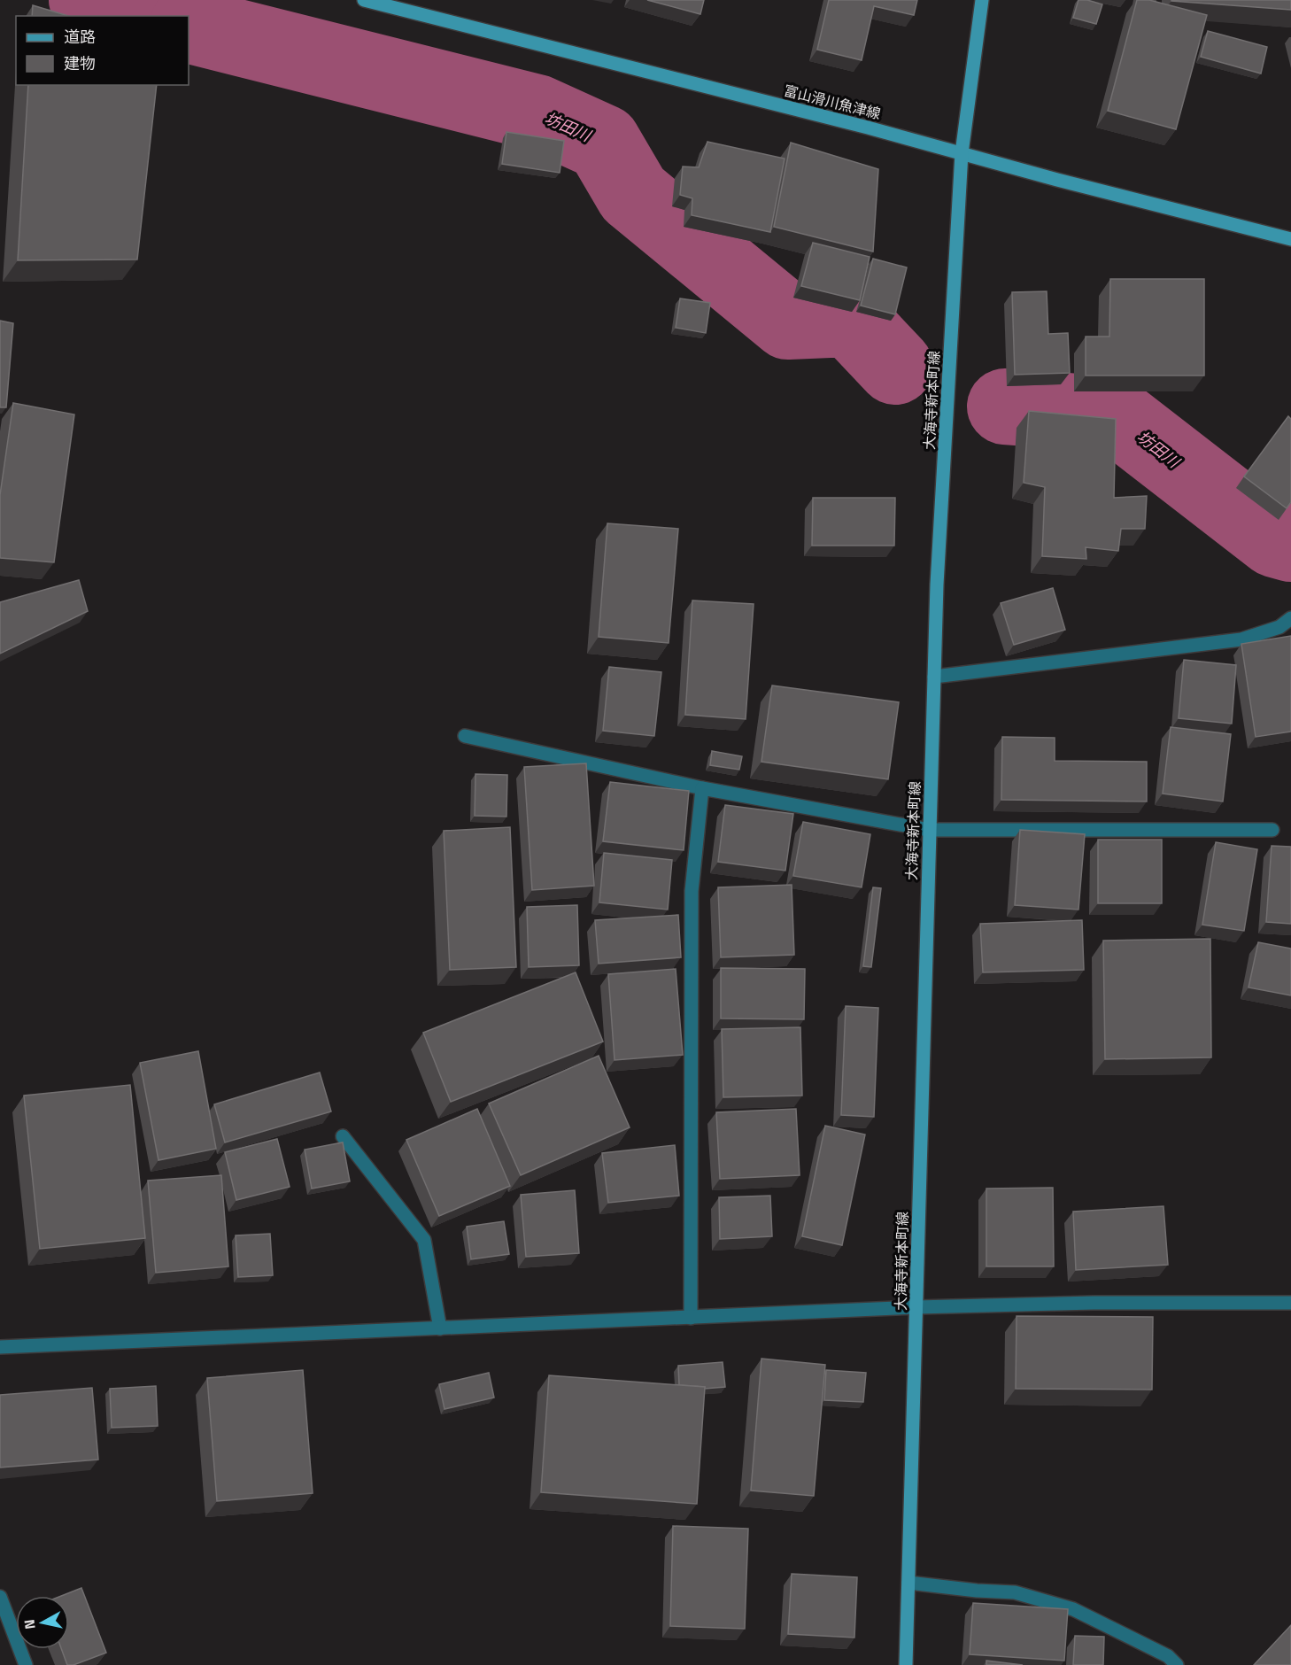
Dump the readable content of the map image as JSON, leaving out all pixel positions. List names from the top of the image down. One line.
{"streets":{"main road":["富山滑川魚津線","大海寺新本町線"]},"crossings":[["富山滑川魚津線","大海寺新本町線"]],"water":["坊田川"],"legend":["道路","建物"],"north":"left"}
